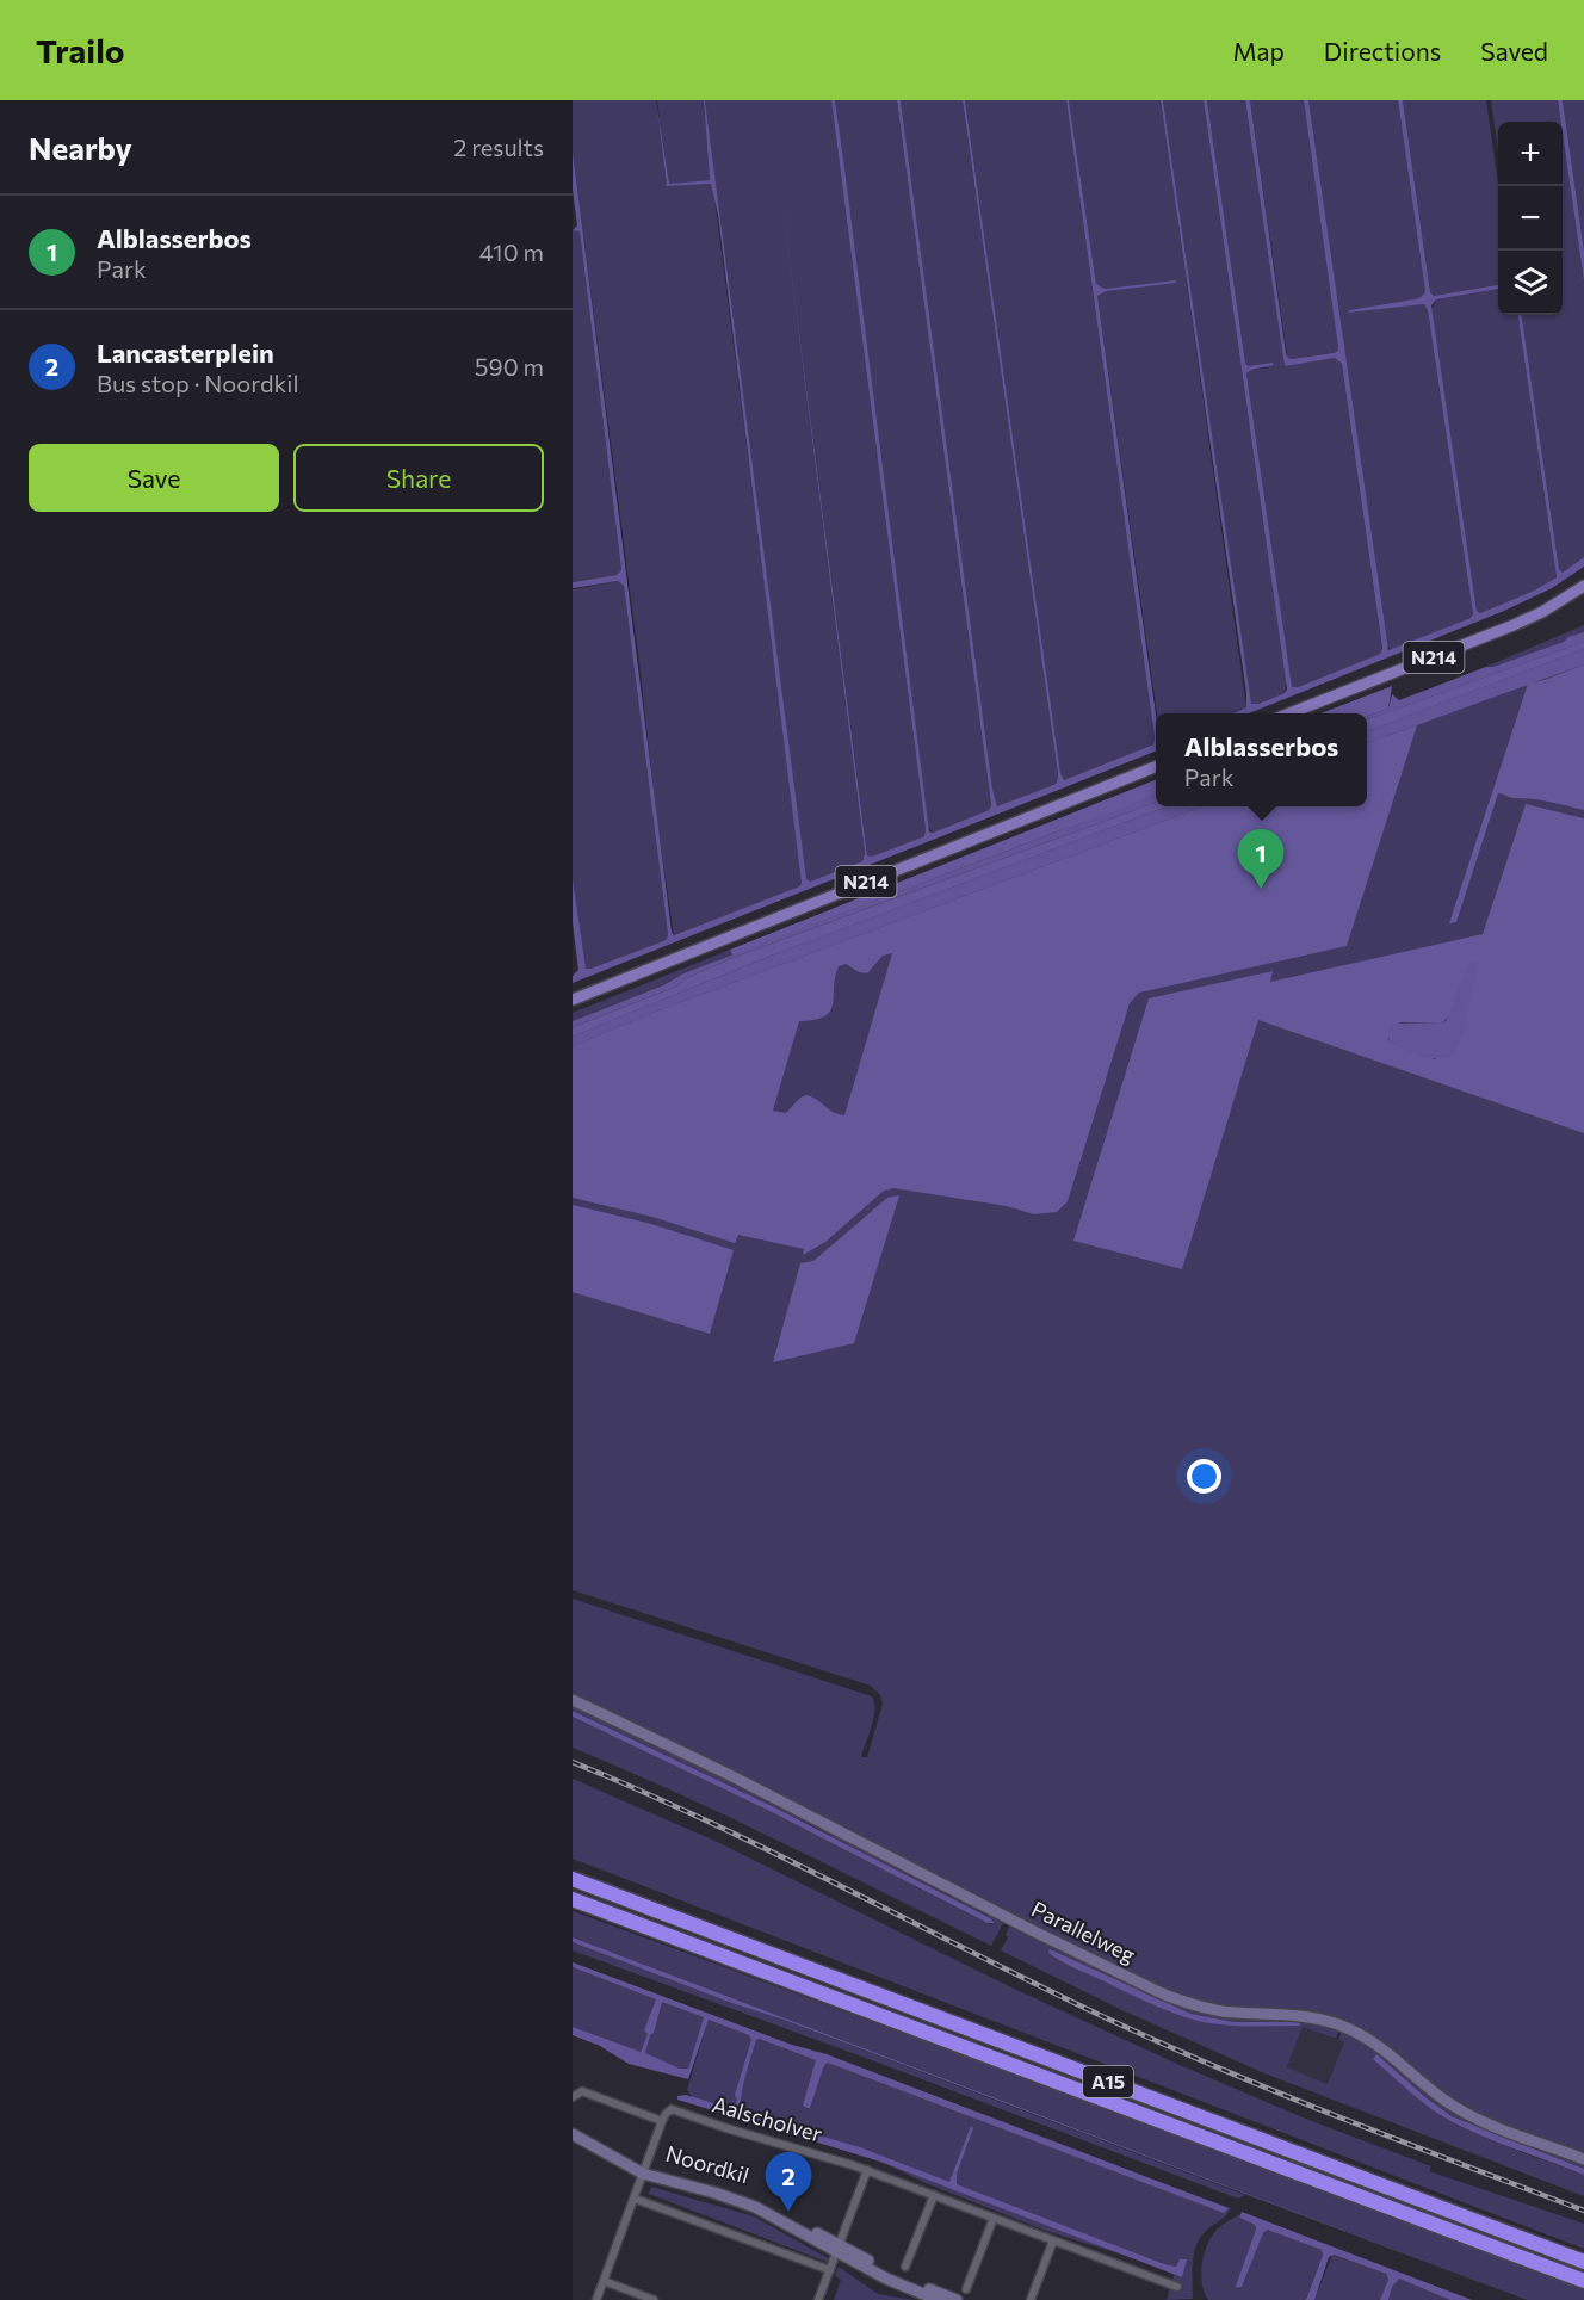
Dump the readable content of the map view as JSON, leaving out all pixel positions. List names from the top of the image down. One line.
{"streets":{"highway":["A15"],"main road":["N214"],"street":["Parallelweg","Aalscholver","Noordkil"]},"page":{"header":"Trailo","nav":["Map","Directions","Saved"],"heading":["Nearby","2 results"],"map_buttons":["+","−"],"list":[{"mark":"1","name":"Alblasserbos","note":"Park","value":"410 m"},{"mark":"2","name":"Lancasterplein","note":"Bus stop · Noordkil","value":"590 m"}],"buttons":["Save","Share"],"popup":["Alblasserbos","Park"],"pins":["1","2"]}}
